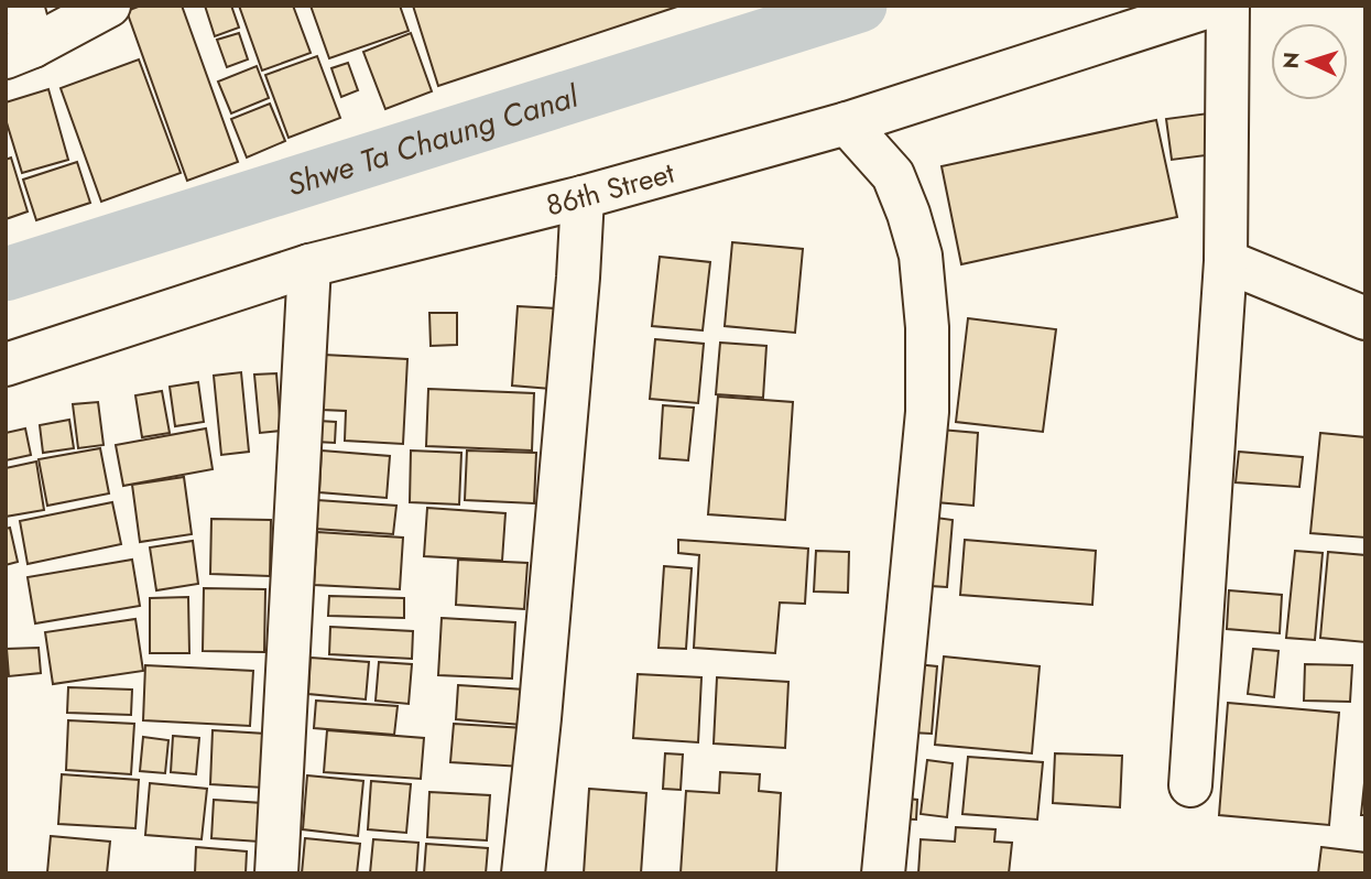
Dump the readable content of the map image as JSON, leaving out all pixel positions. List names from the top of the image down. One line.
{"streets":{"street":["86th Street"]},"water":["Shwe Ta Chaung Canal"],"north":"left"}
